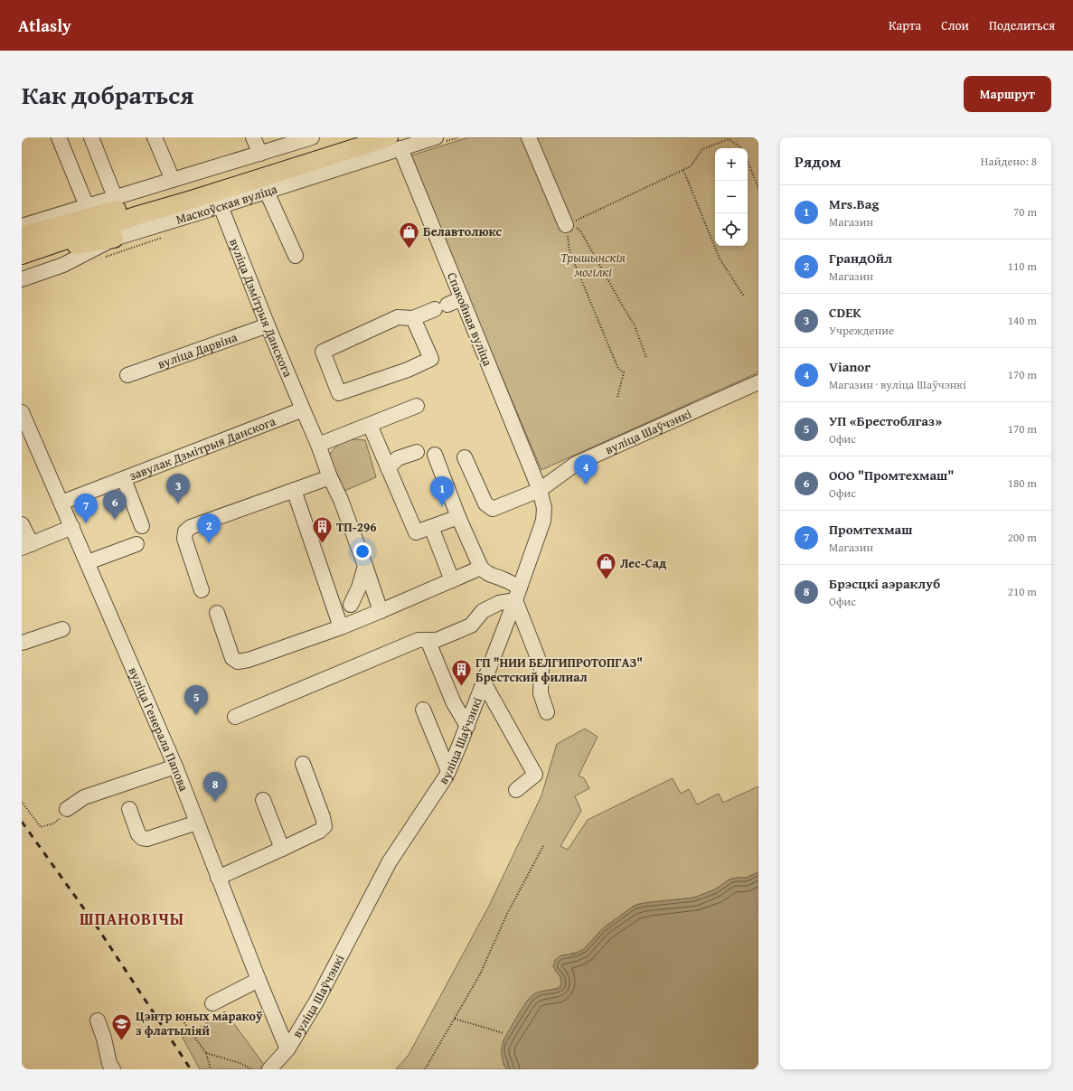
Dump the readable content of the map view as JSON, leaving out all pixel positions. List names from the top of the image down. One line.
{"streets":{"main road":["Маскоўская вуліца"],"street":["вуліца Дзмітрыя Данскога","Спакойная вуліца","вуліца Дарвіна","вуліца Шаўчэнкі","завулак Дзмітрыя Данскога","вуліца Генерала Папова"]},"crossings":[["Маскоўская вуліца","вуліца Дзмітрыя Данскога"],["Маскоўская вуліца","Спакойная вуліца"],["вуліца Дзмітрыя Данскога","вуліца Дарвіна"],["вуліца Дзмітрыя Данскога","завулак Дзмітрыя Данскога"],["Спакойная вуліца","вуліца Шаўчэнкі"],["вуліца Шаўчэнкі","вуліца Генерала Папова"],["завулак Дзмітрыя Данскога","вуліца Генерала Папова"]],"districts":["ШПАНОВІЧЫ"],"parks":["Трышынскія могілкі"],"places":{"shop":["Белавтолюкс","Лес-Сад"],"building":["ТП-296","ГП \"НИИ БЕЛГИПРОТОПГАЗ\" Брестский филиал"],"school or university":["Цэнтр юных маракоў з флатыліяй"]},"page":{"header":"Atlasly","nav":["Карта","Слои","Поделиться"],"title":"Как добраться","buttons":"Маршрут","heading":["Рядом","Найдено: 8"],"map_buttons":["+","−"],"list":[{"mark":"1","name":"Mrs.Bag","note":"Магазин","value":"70 m"},{"mark":"2","name":"ГрандОйл","note":"Магазин","value":"110 m"},{"mark":"3","name":"CDEK","note":"Учреждение","value":"140 m"},{"mark":"4","name":"Vianor","note":"Магазин · вуліца Шаўчэнкі","value":"170 m"},{"mark":"5","name":"УП «Брестоблгаз»","note":"Офис","value":"170 m"},{"mark":"6","name":"ООО \"Промтехмаш\"","note":"Офис","value":"180 m"},{"mark":"7","name":"Промтехмаш","note":"Магазин","value":"200 m"},{"mark":"8","name":"Брэсцкі аэраклуб","note":"Офис","value":"210 m"}],"pins":["4","3","1","6","7","2","5","8"]}}
